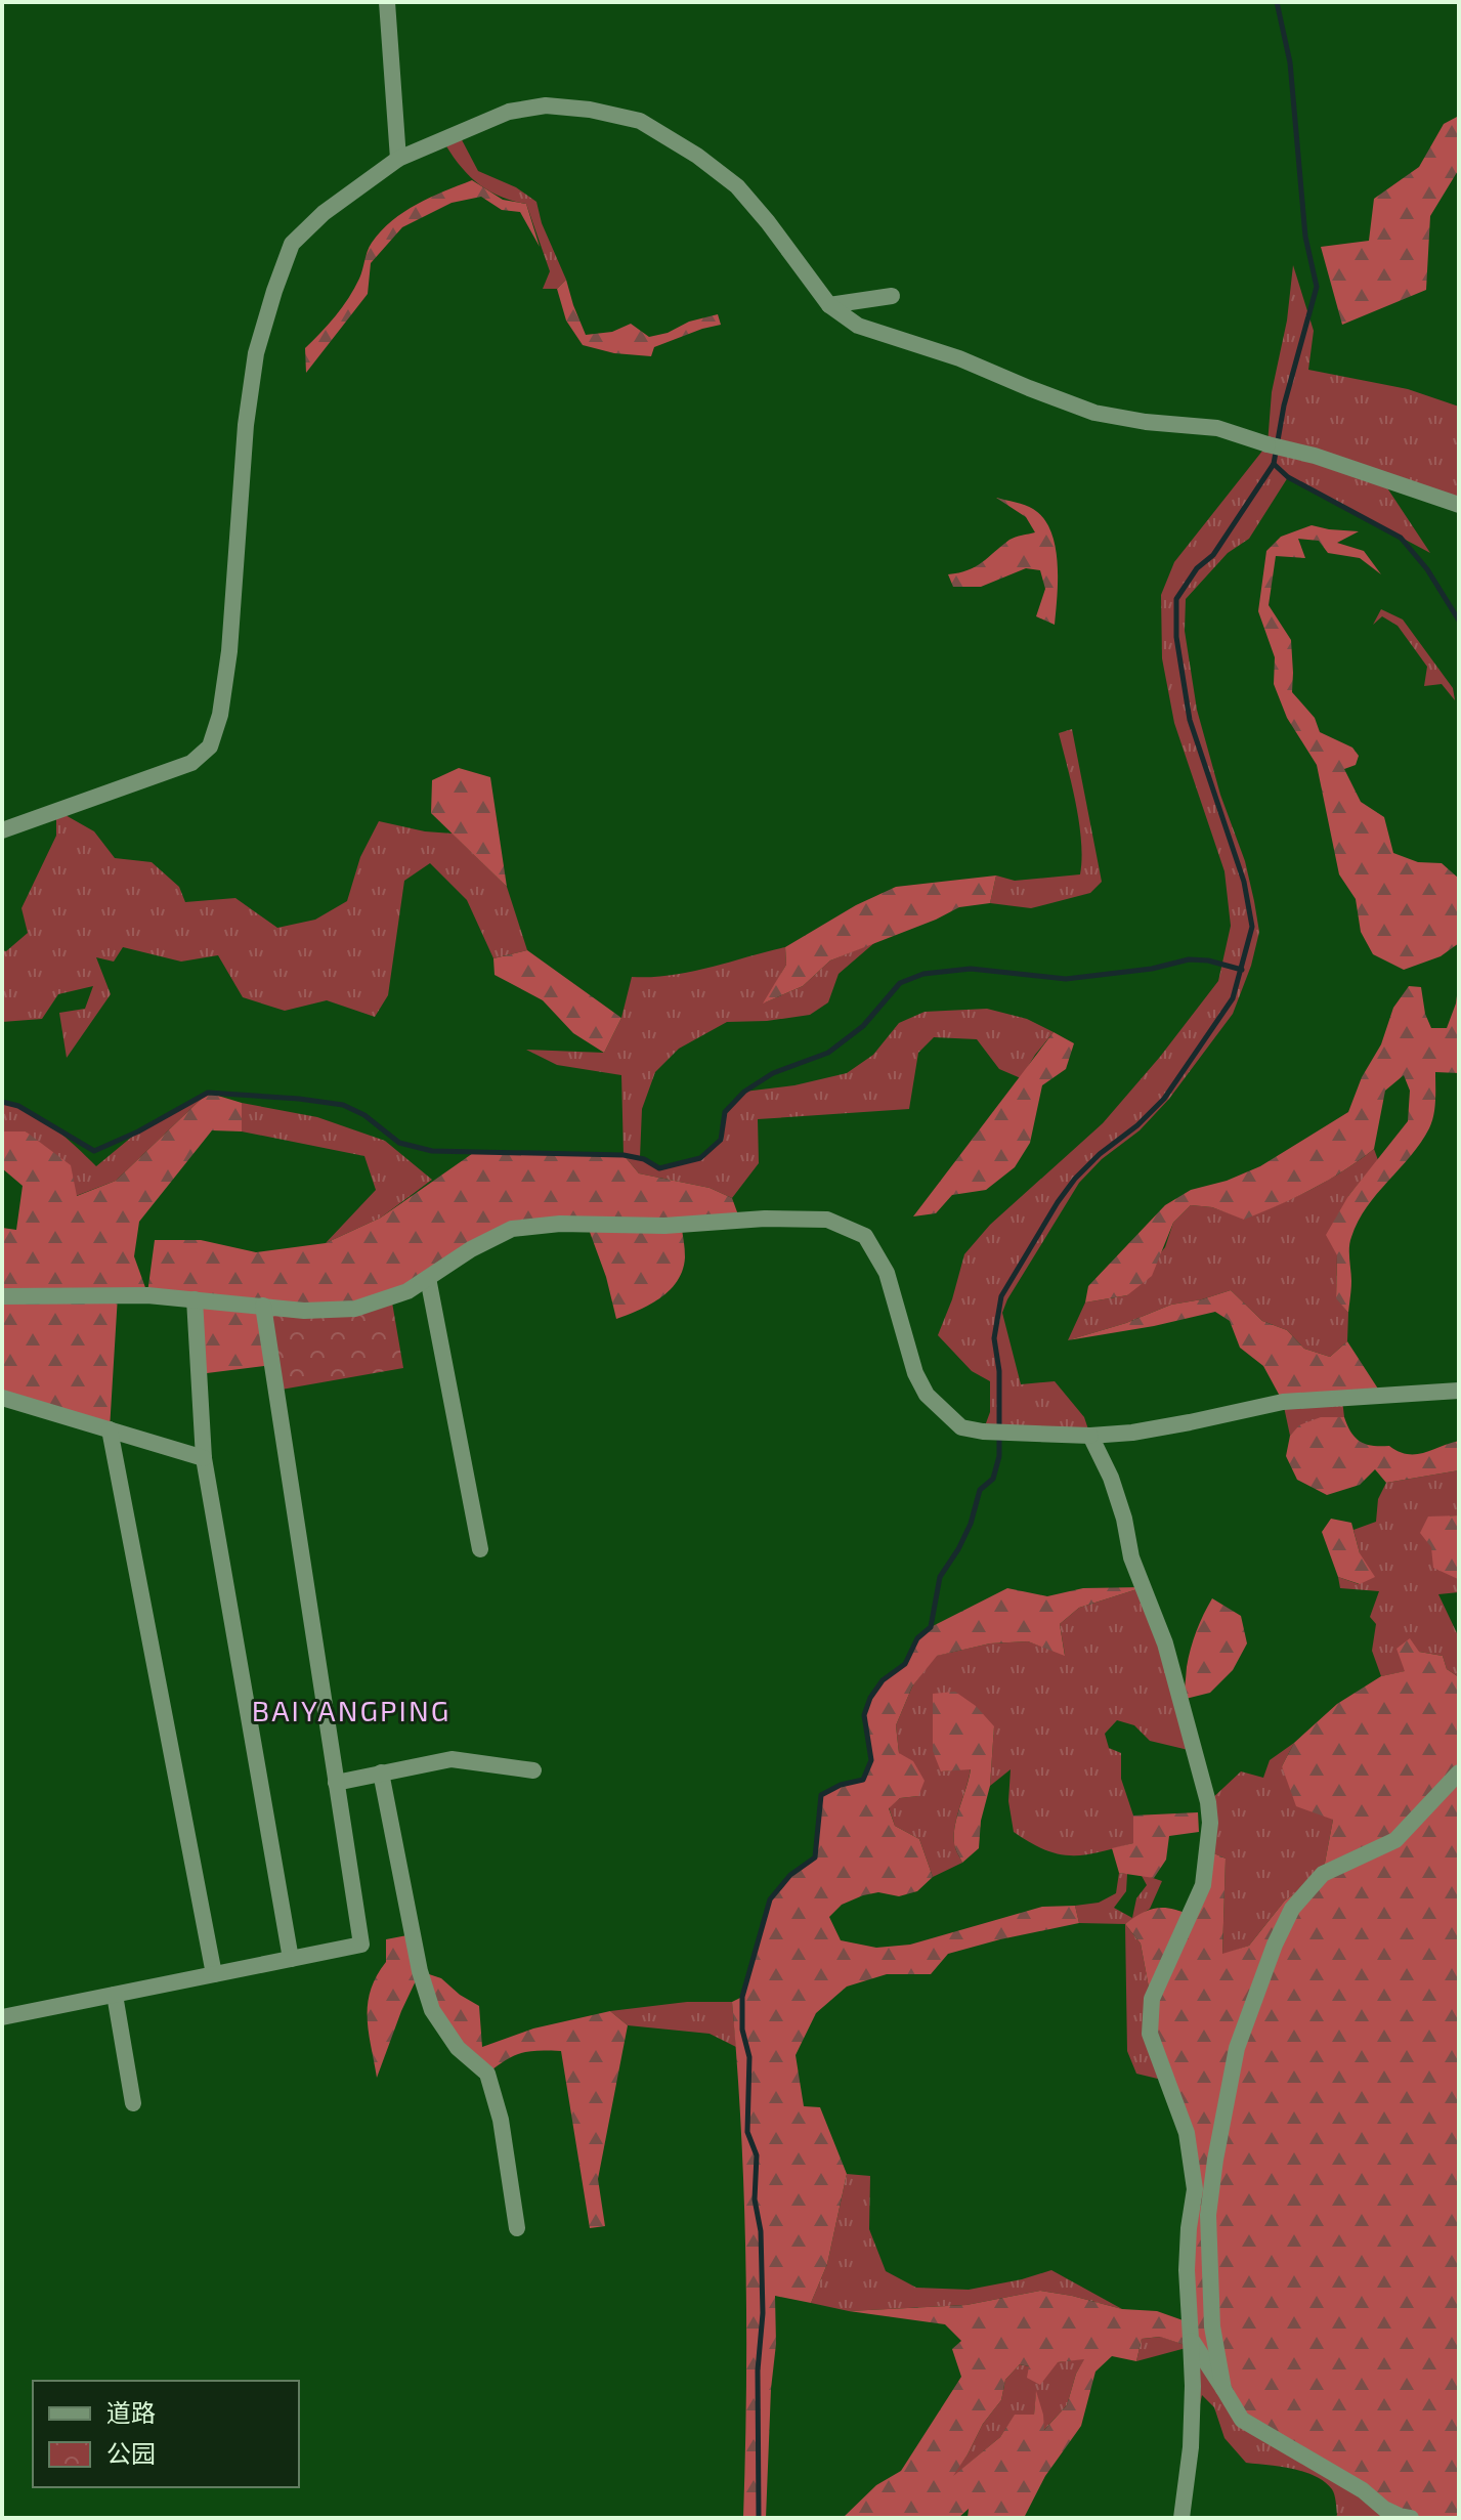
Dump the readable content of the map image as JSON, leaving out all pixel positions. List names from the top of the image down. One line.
{"districts":["BAIYANGPING"],"legend":["道路","公园"]}
